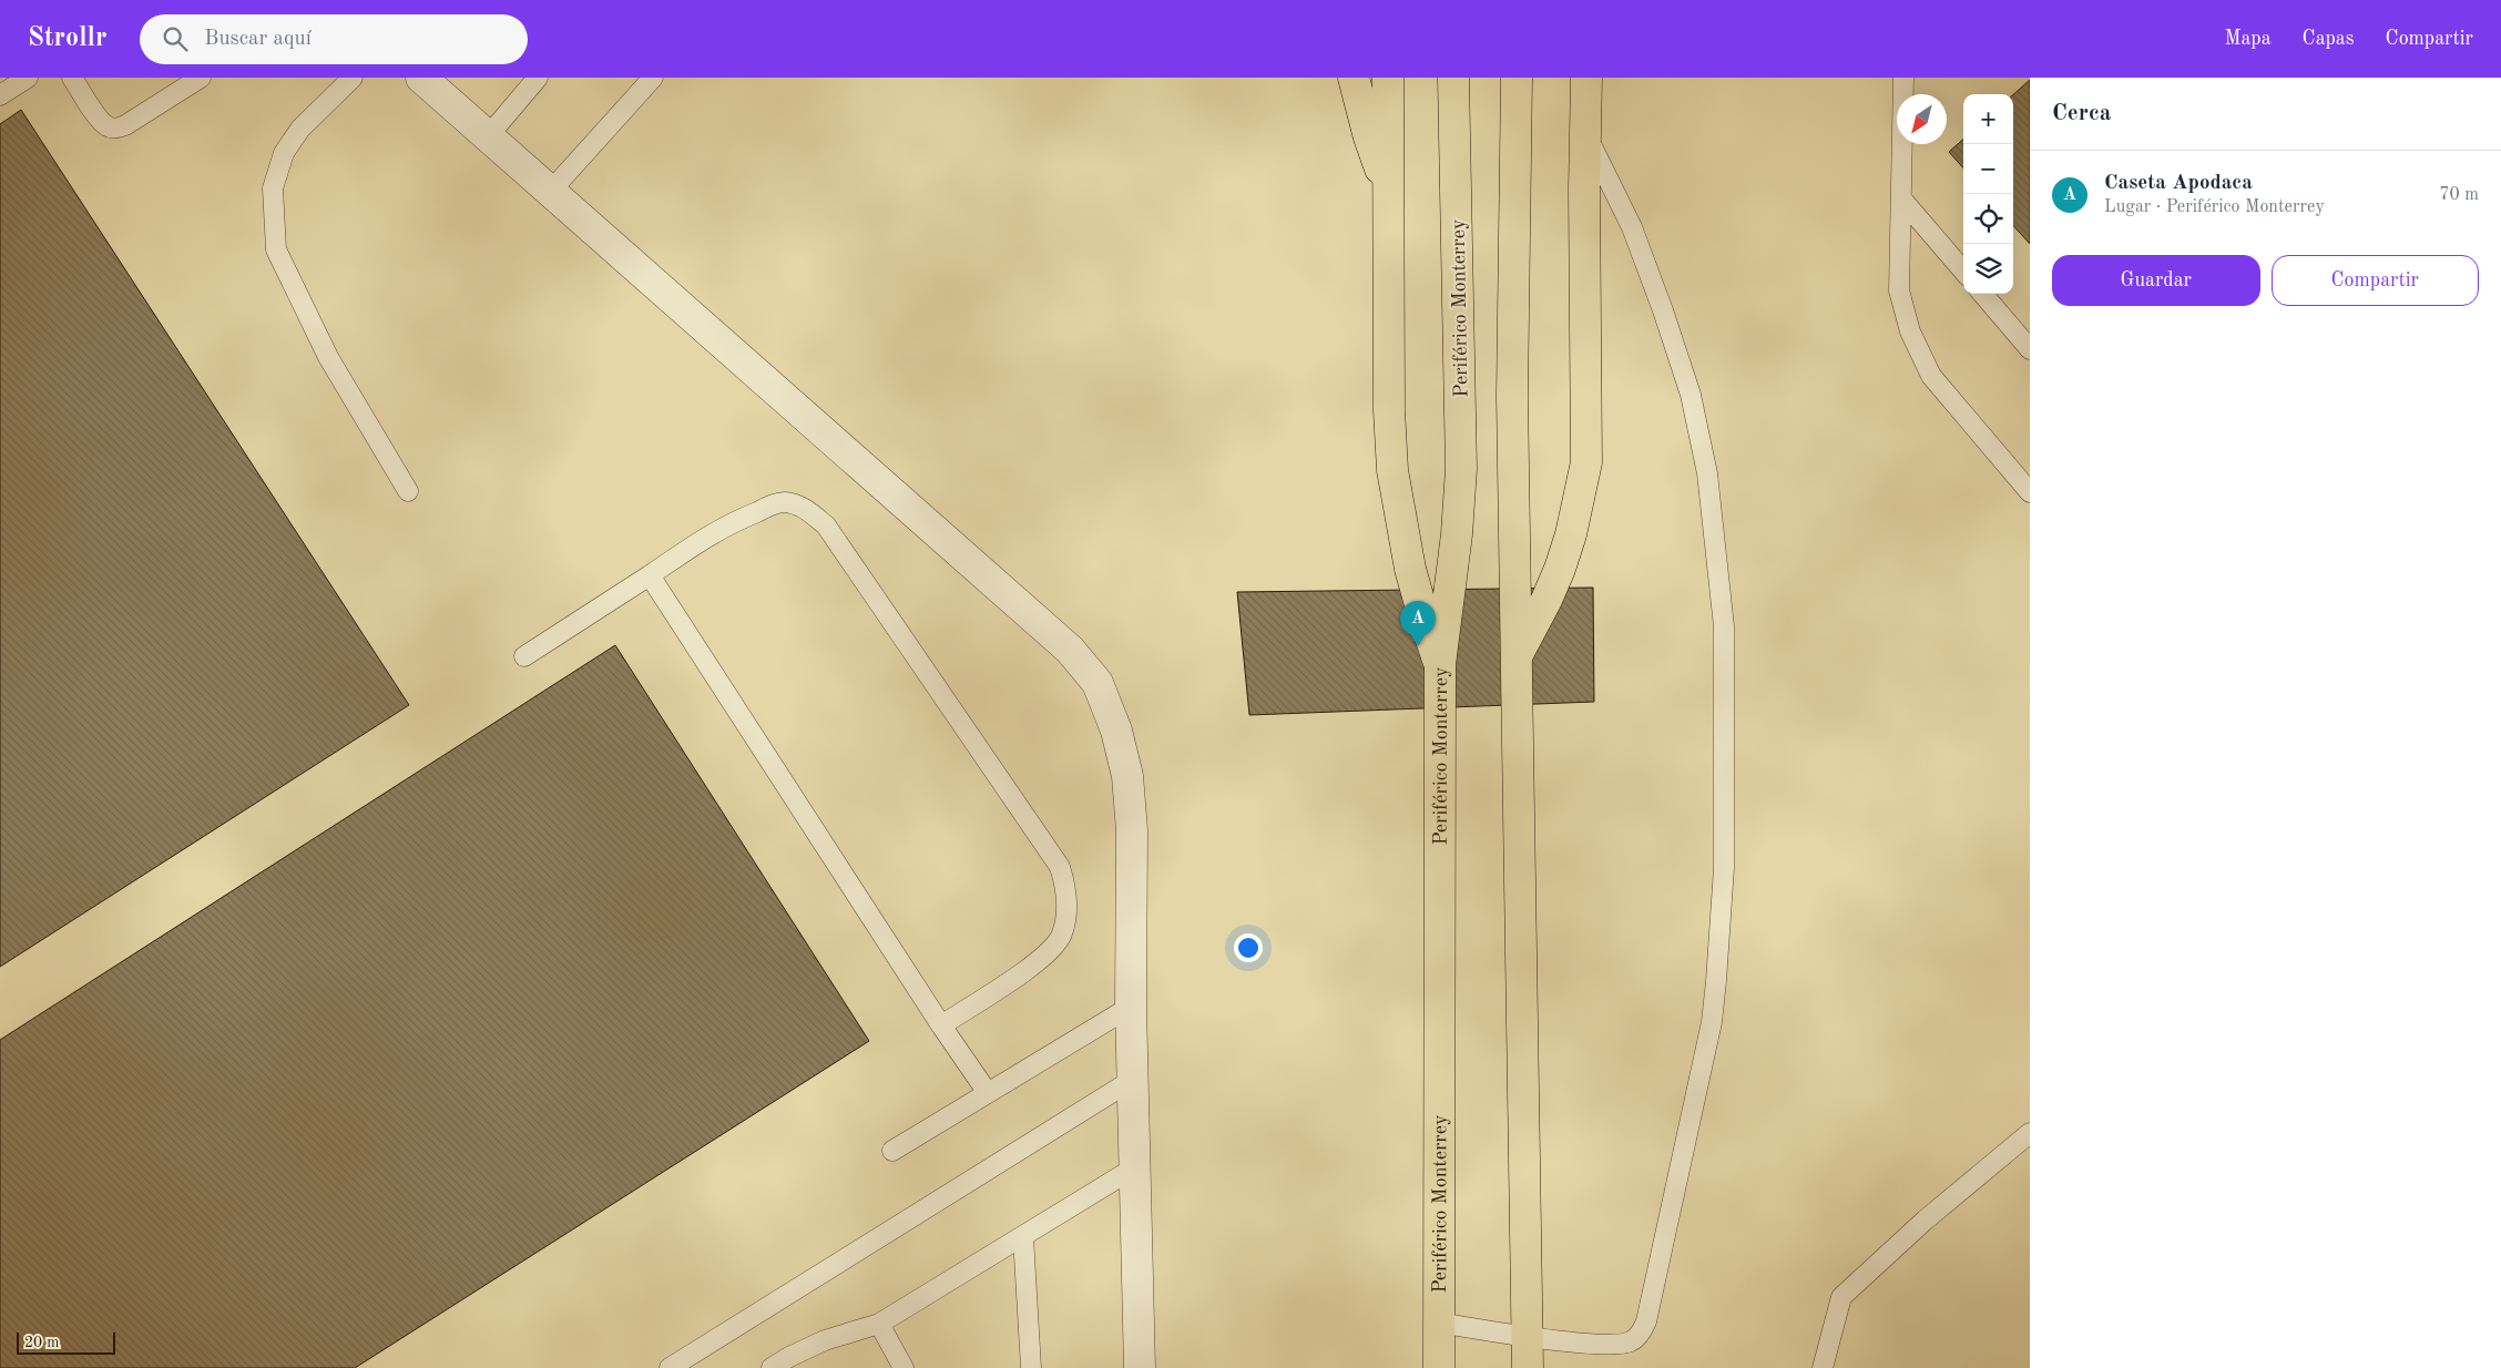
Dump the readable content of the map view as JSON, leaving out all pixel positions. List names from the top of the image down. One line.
{"streets":{"highway":["Periférico Monterrey"]},"scale_bar":"20 m","north":"bottom left","page":{"header":"Strollr","search":"Buscar aquí","nav":["Mapa","Capas","Compartir"],"heading":"Cerca","map_buttons":["+","−"],"list":[{"mark":"A","name":"Caseta Apodaca","note":"Lugar · Periférico Monterrey","value":"70 m"}],"buttons":["Guardar","Compartir"],"pins":"A","scale":"20 m"}}
